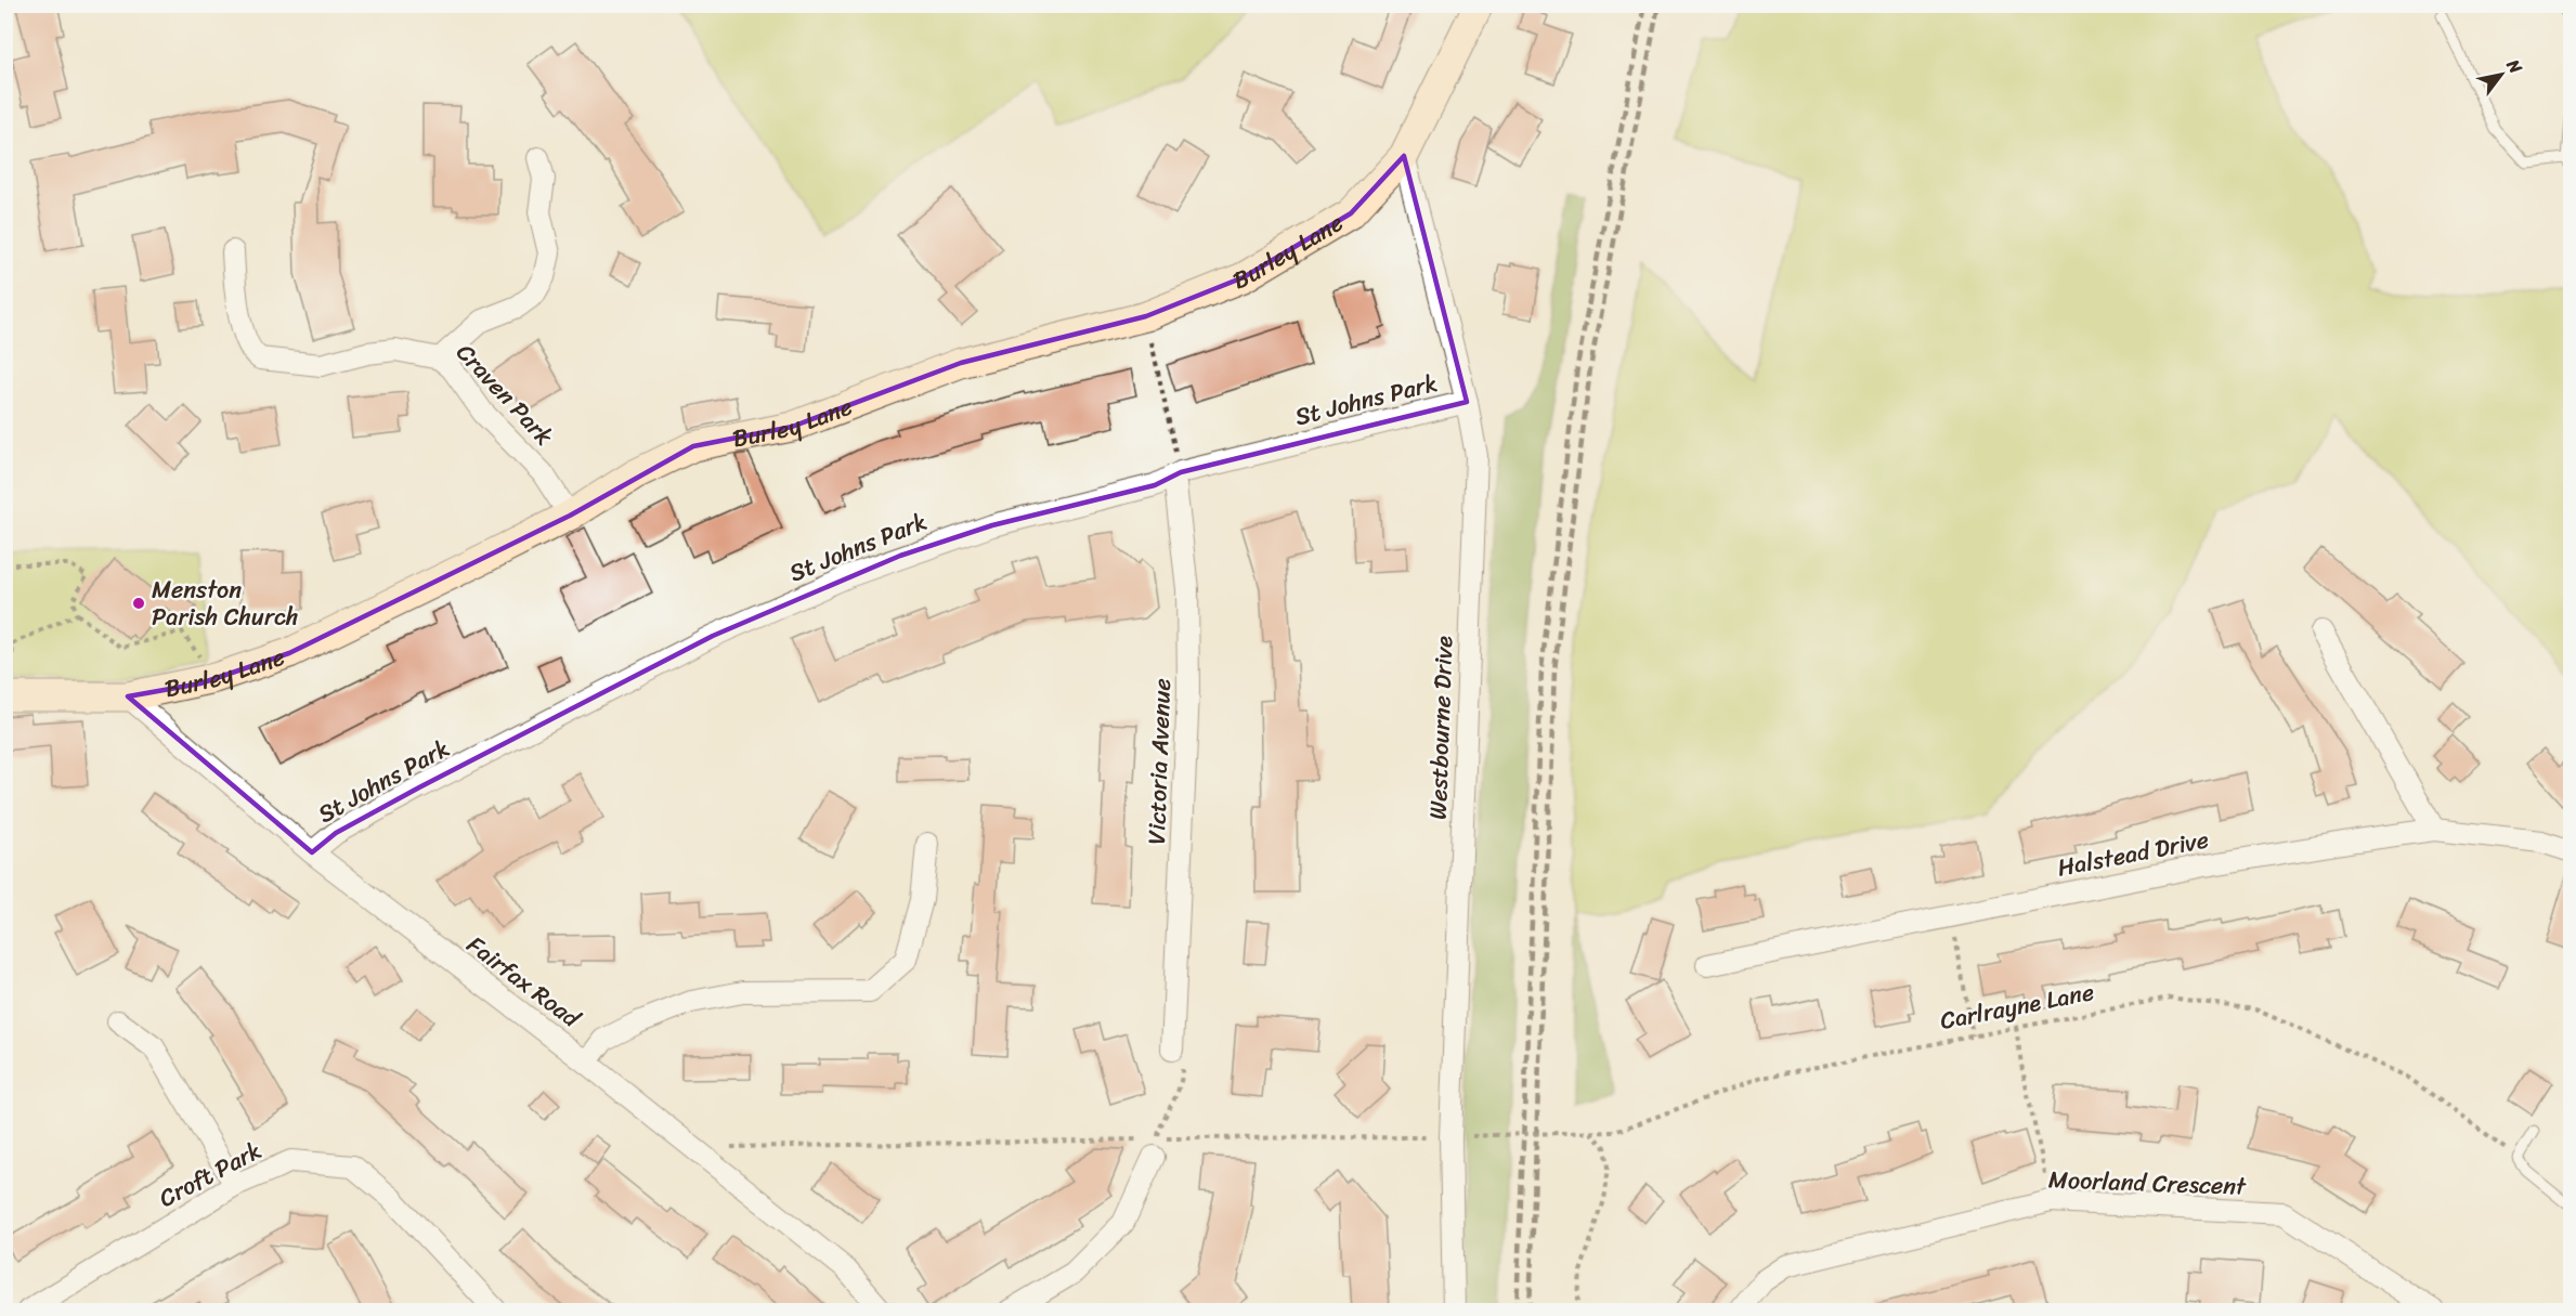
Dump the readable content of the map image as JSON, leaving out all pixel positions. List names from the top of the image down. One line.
{"streets":{"street":["Burley Lane","Craven Park","St Johns Park","Westbourne Drive","Victoria Avenue","Halstead Drive","Fairfax Road","Croft Park","Moorland Crescent"],"path":["Carlrayne Lane"]},"crossings":[["Burley Lane","Craven Park"],["Burley Lane","Westbourne Drive"],["Burley Lane","Fairfax Road"],["St Johns Park","Westbourne Drive"],["St Johns Park","Victoria Avenue"],["St Johns Park","Fairfax Road"]],"places":["Menston Parish Church"],"north":"top right"}
